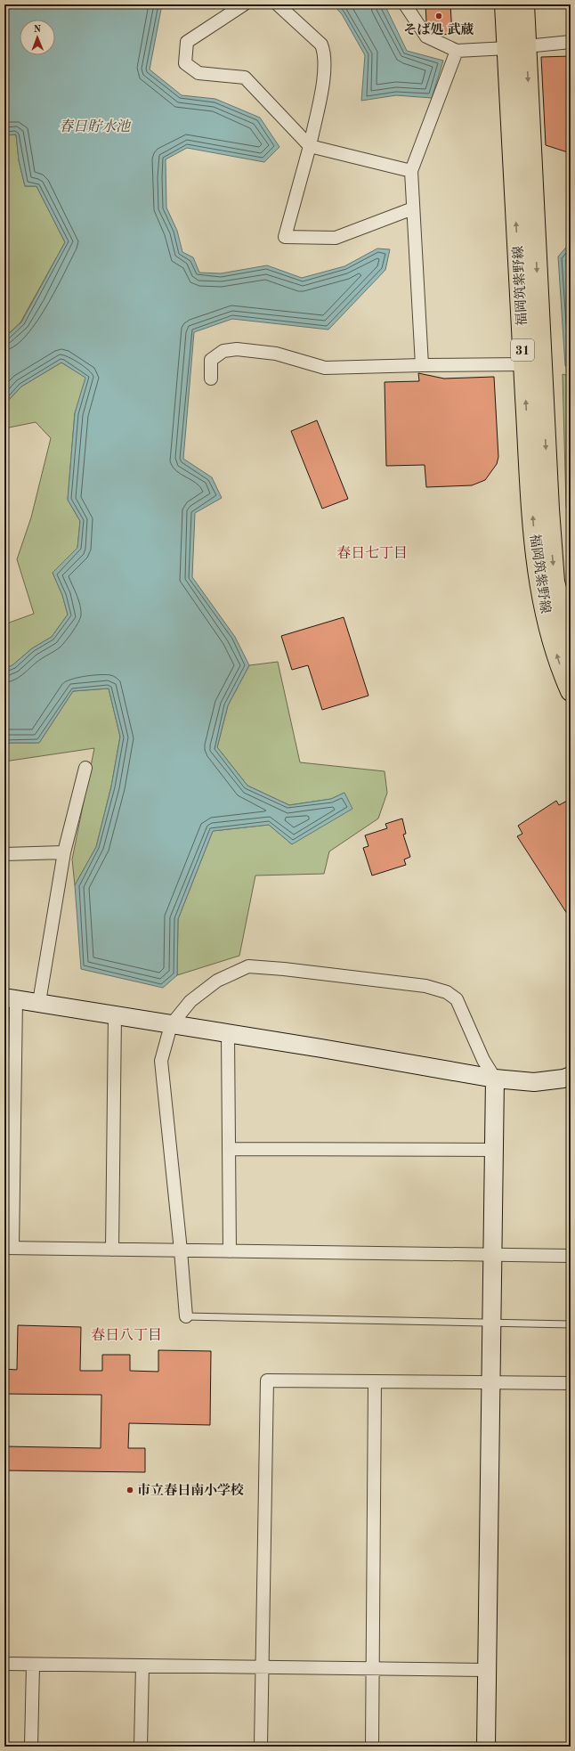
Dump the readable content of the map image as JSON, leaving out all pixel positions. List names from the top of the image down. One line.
{"streets":{"main road":["福岡筑紫野線","31"]},"districts":["春日七丁目","春日八丁目"],"water":["春日貯水池"],"places":["そば処 武蔵","市立春日南小学校"],"north":"top"}
